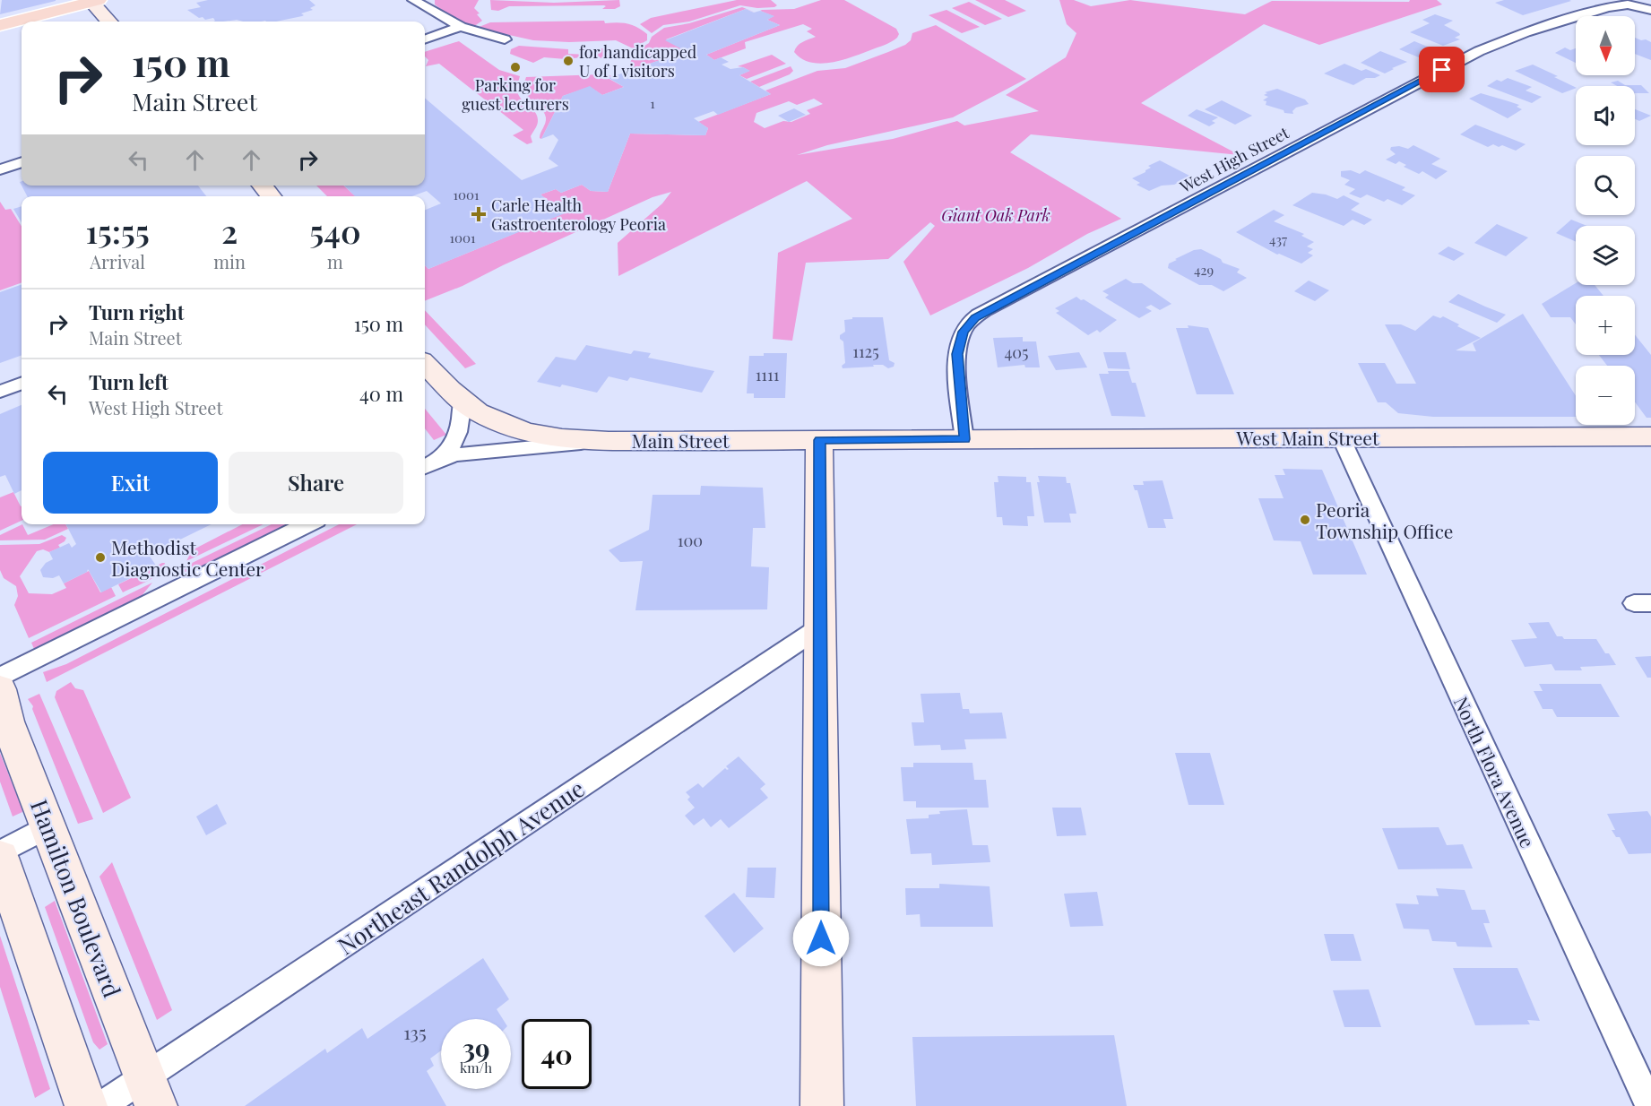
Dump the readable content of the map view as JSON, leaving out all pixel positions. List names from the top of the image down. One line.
{"streets":{"main road":["West Main Street","Main Street","Hamilton Boulevard"],"street":["West High Street","North Flora Avenue","Northeast Randolph Avenue"]},"crossings":[["West High Street","West Main Street"],["West High Street","Main Street"],["West Main Street","Main Street"],["West Main Street","North Flora Avenue"],["Northeast Randolph Avenue","Hamilton Boulevard"]],"parks":["Giant Oak Park"],"places":{"other":["for handicapped U of I visitors","Parking for guest lecturers","Peoria Township Office","Methodist Diagnostic Center"],"health":["Carle Health Gastroenterology Peoria"]},"house_numbers":["1","1001","1001","437","429","1125","405","1111","100","135"],"north":"bottom","page":{"map_buttons":["+","−"],"turn":["150 m","Main Street"],"eta":["15:55","Arrival","2","min","540","m"],"list":[{"name":"Turn right","note":"Main Street","value":"150 m"},{"name":"Turn left","note":"West High Street","value":"40 m"}],"buttons":["Exit","Share"],"speed":"39 km/h","limit":"40"}}
